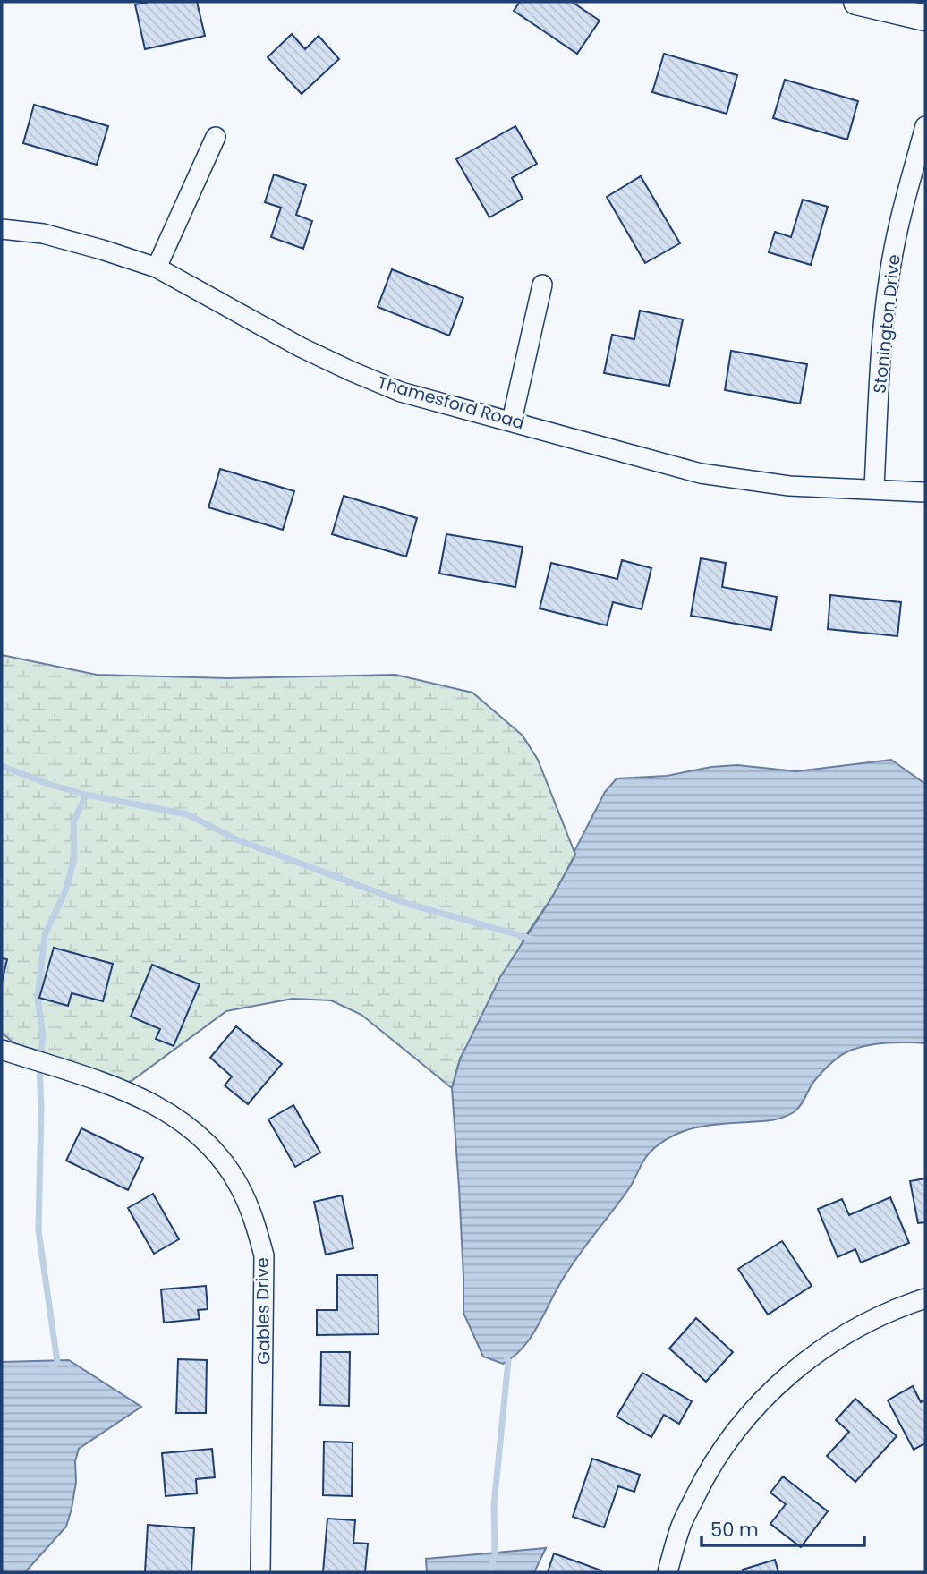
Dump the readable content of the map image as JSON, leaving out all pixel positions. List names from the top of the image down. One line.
{"streets":{"street":["Stonington Drive","Thamesford Road","Gables Drive"]},"crossings":[["Stonington Drive","Thamesford Road"]],"scale_bar":"50 m"}
